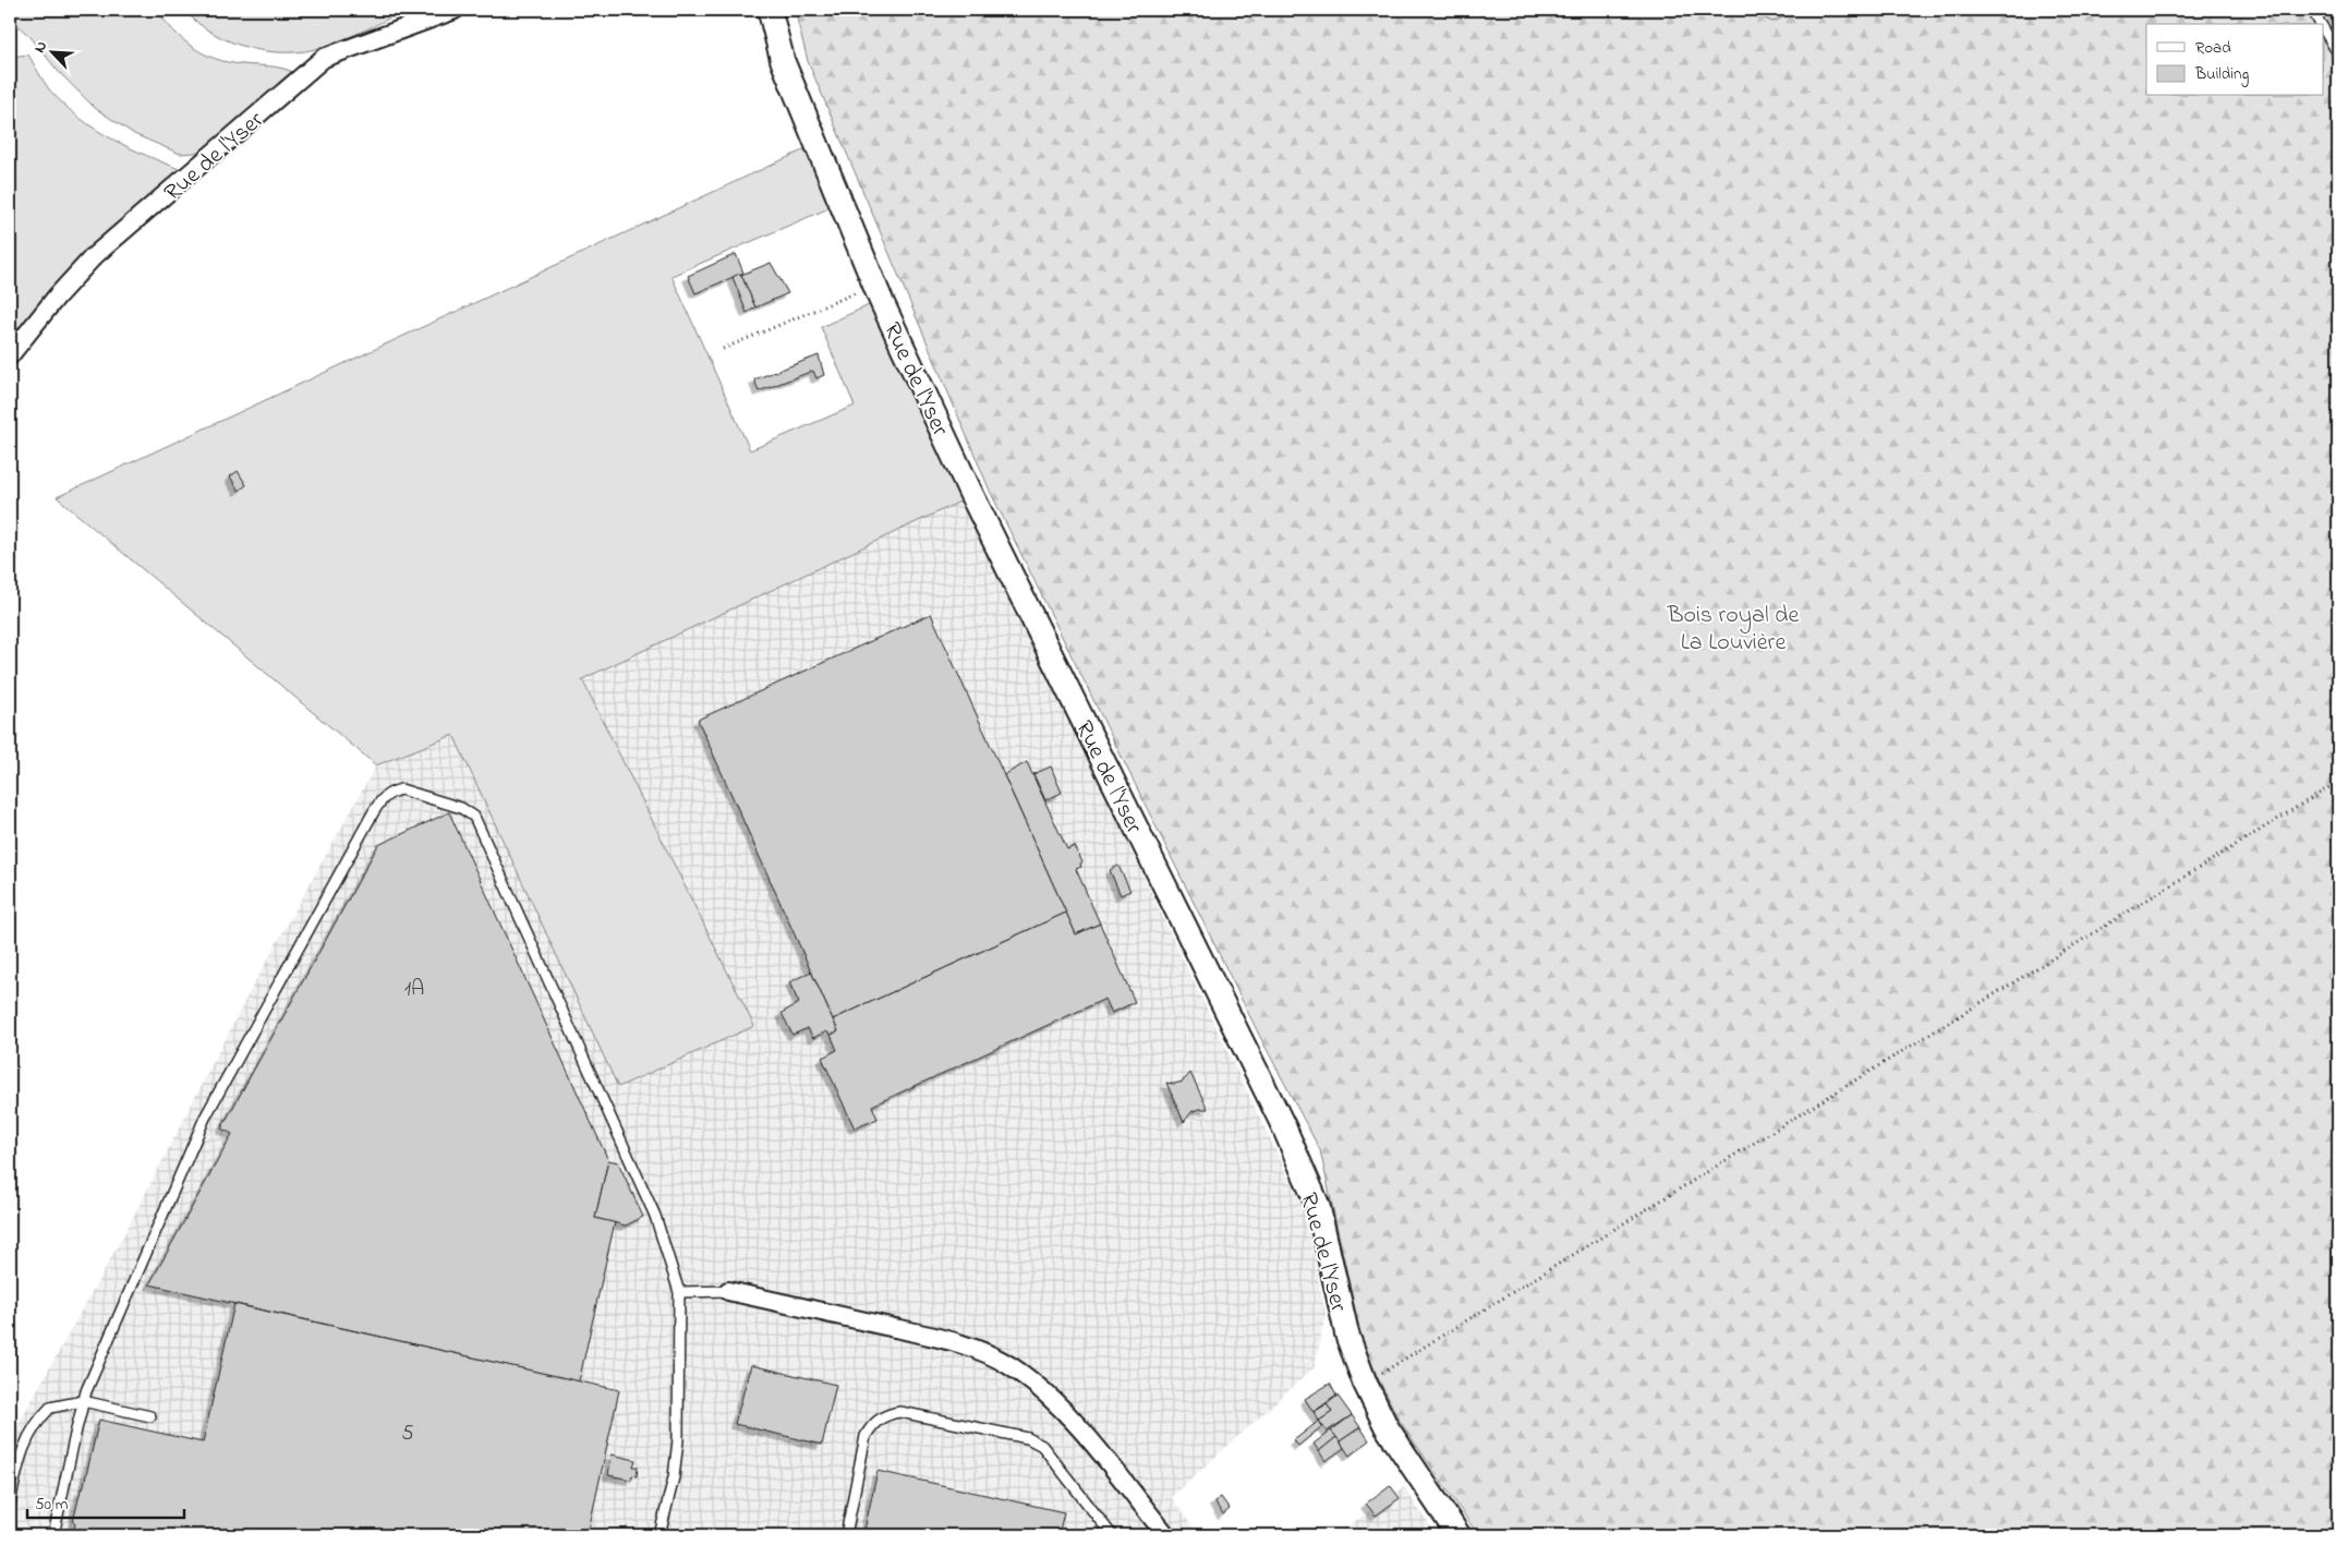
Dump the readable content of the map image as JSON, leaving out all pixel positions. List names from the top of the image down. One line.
{"streets":{"street":["Rue de l'Yser"]},"parks":["Bois royal de La Louvière"],"house_numbers":["1A","5"],"legend":["Road","Building"],"scale_bar":"50 m","north":"top left"}
